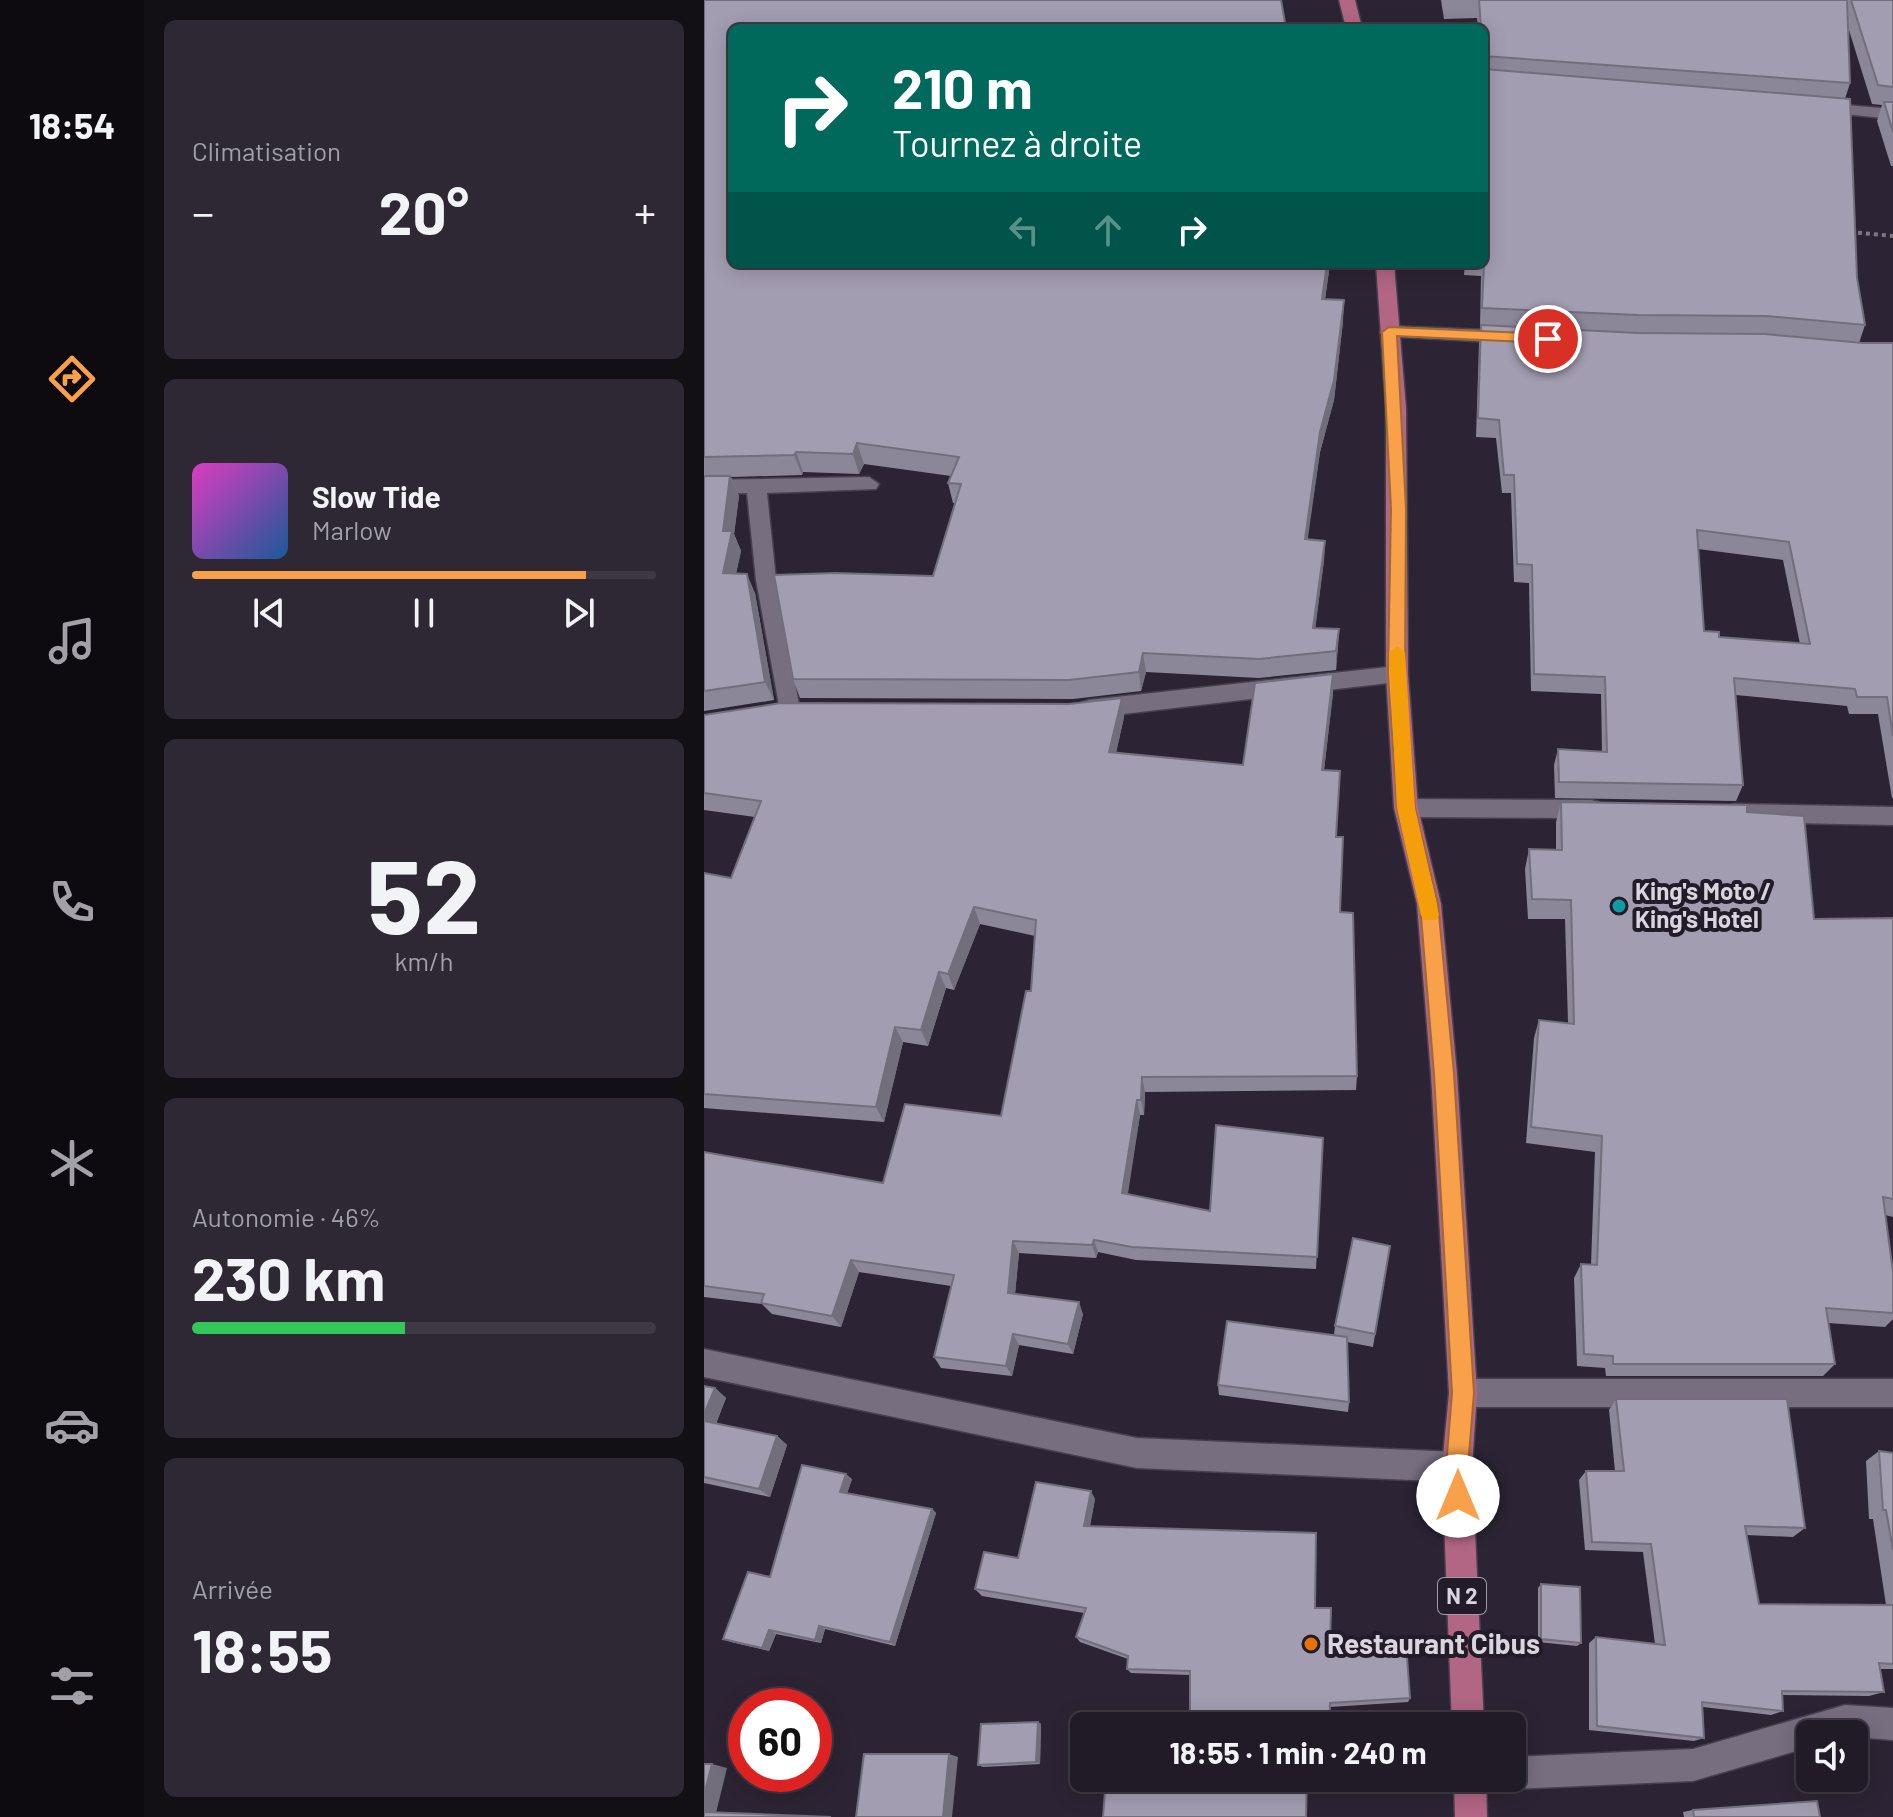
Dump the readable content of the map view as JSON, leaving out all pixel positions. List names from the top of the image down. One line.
{"streets":{"main road":["N 2"]},"places":["King's Moto / King's Hotel","Restaurant Cibus"],"page":{"tabs":"18:54","tile":["Climatisation",["52","km/h"],["Autonomie · 46%","230 km"],["Arrivée","18:55"]],"turn":["210 m","Tournez à droite"],"heat":["−","20°","+"],"song":["Slow Tide","Marlow"],"limit":"60","trip":"18:55 · 1 min · 240 m"}}
